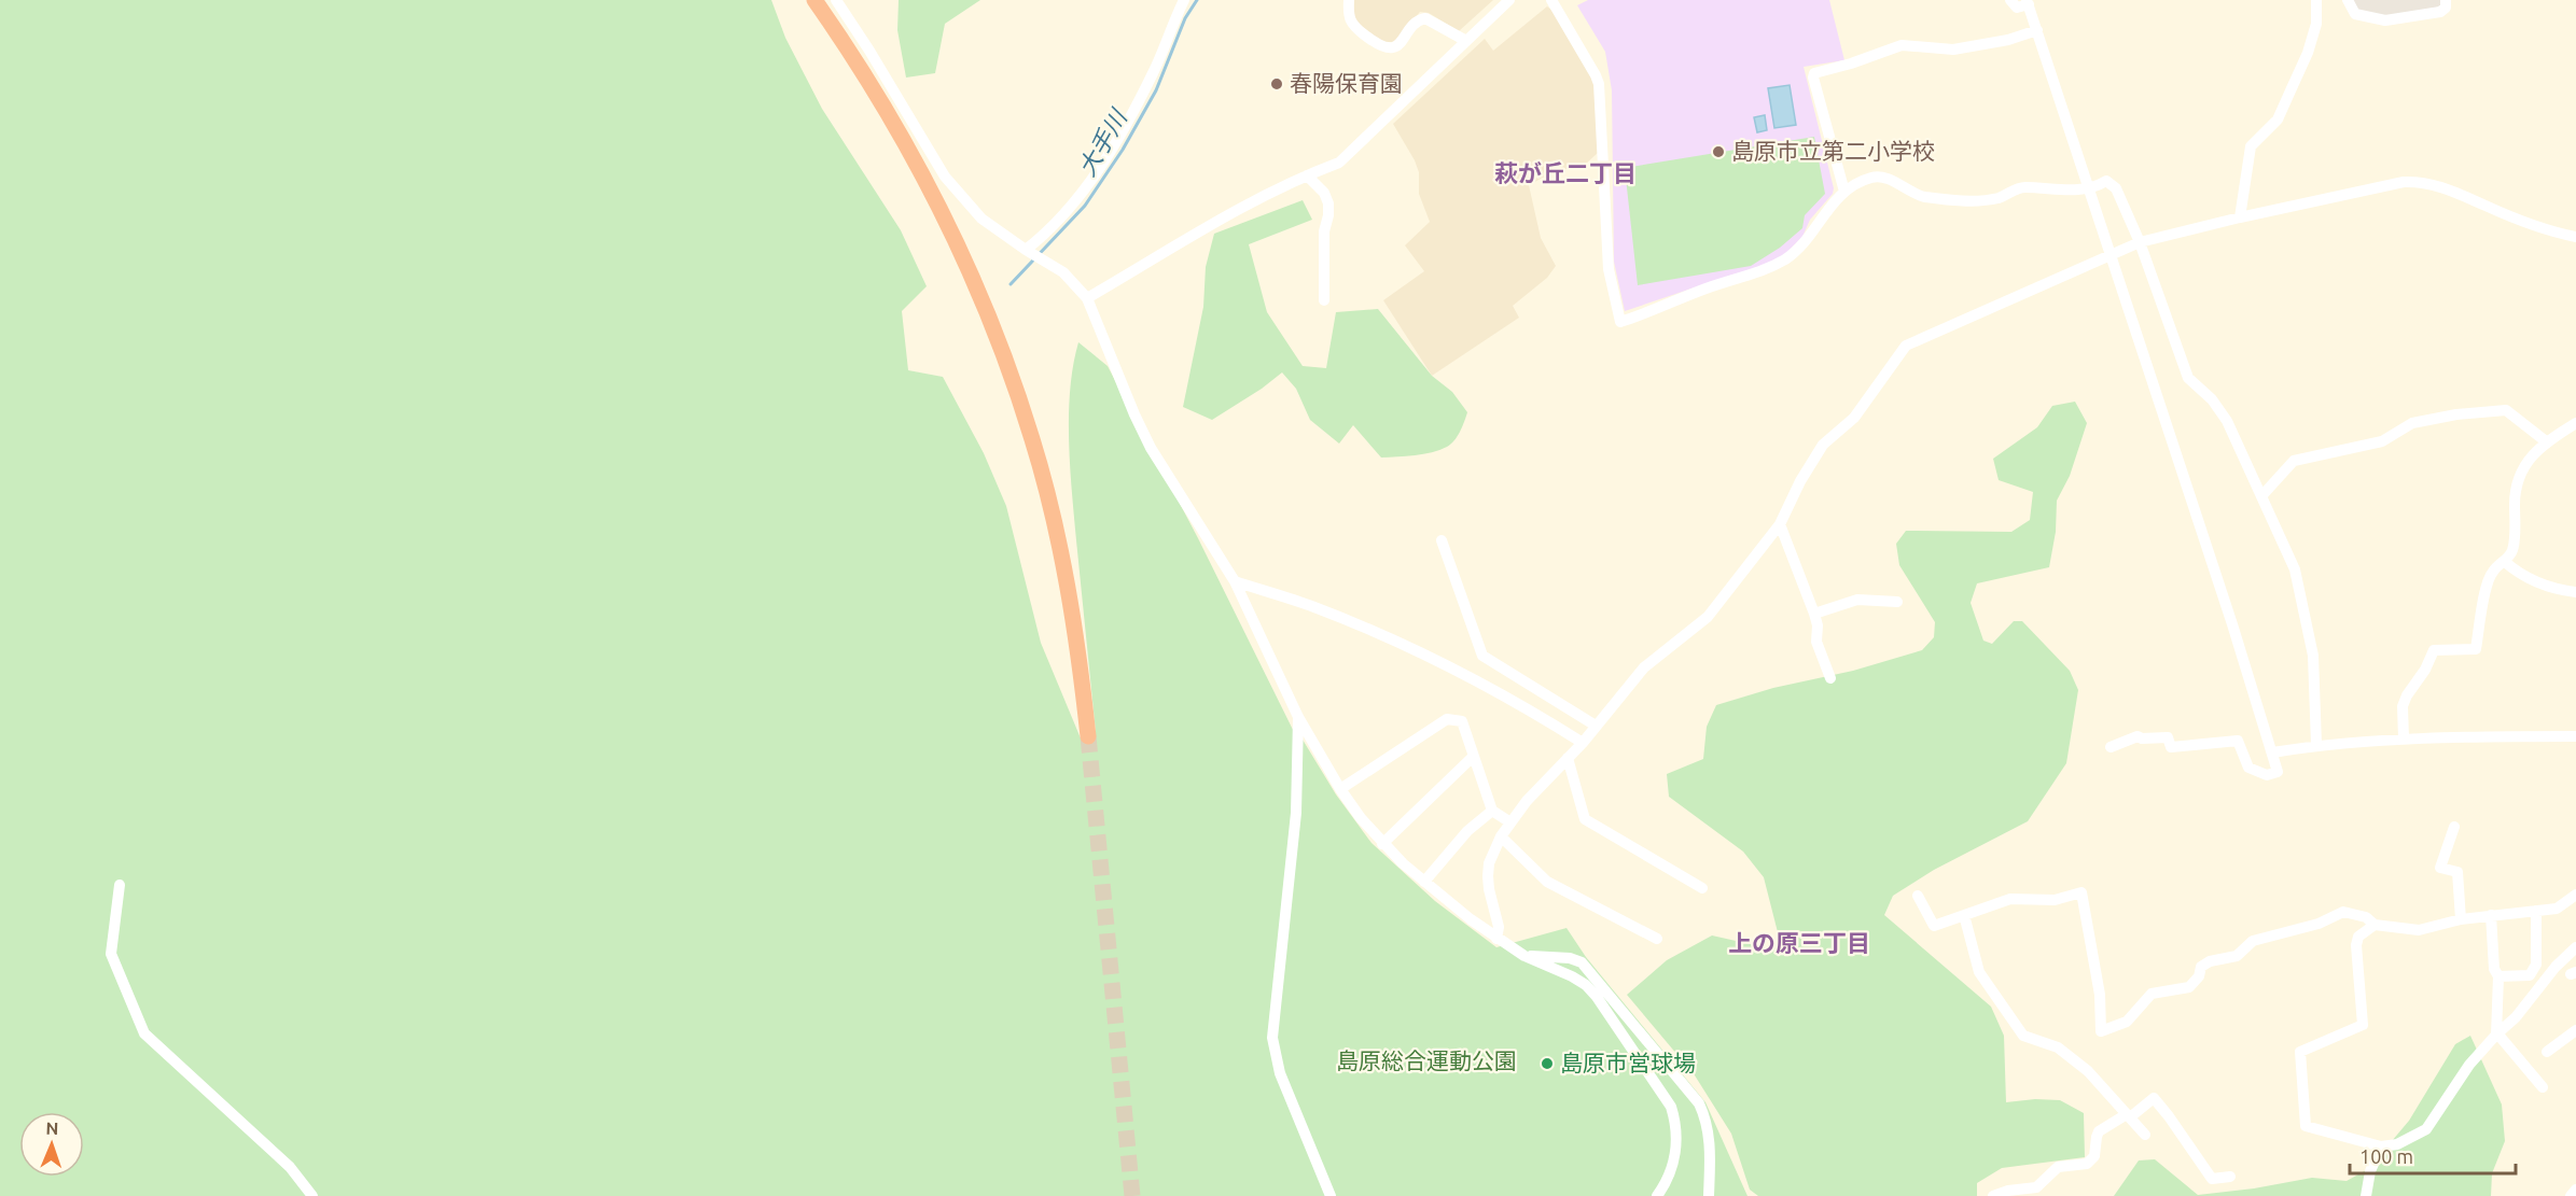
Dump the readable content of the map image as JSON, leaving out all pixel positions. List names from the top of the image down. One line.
{"districts":["萩が丘二丁目","上の原三丁目"],"water":["大手川"],"parks":["島原総合運動公園"],"places":["春陽保育園","島原市立第二小学校","島原市営球場"],"scale_bar":"100 m","north":"top"}
